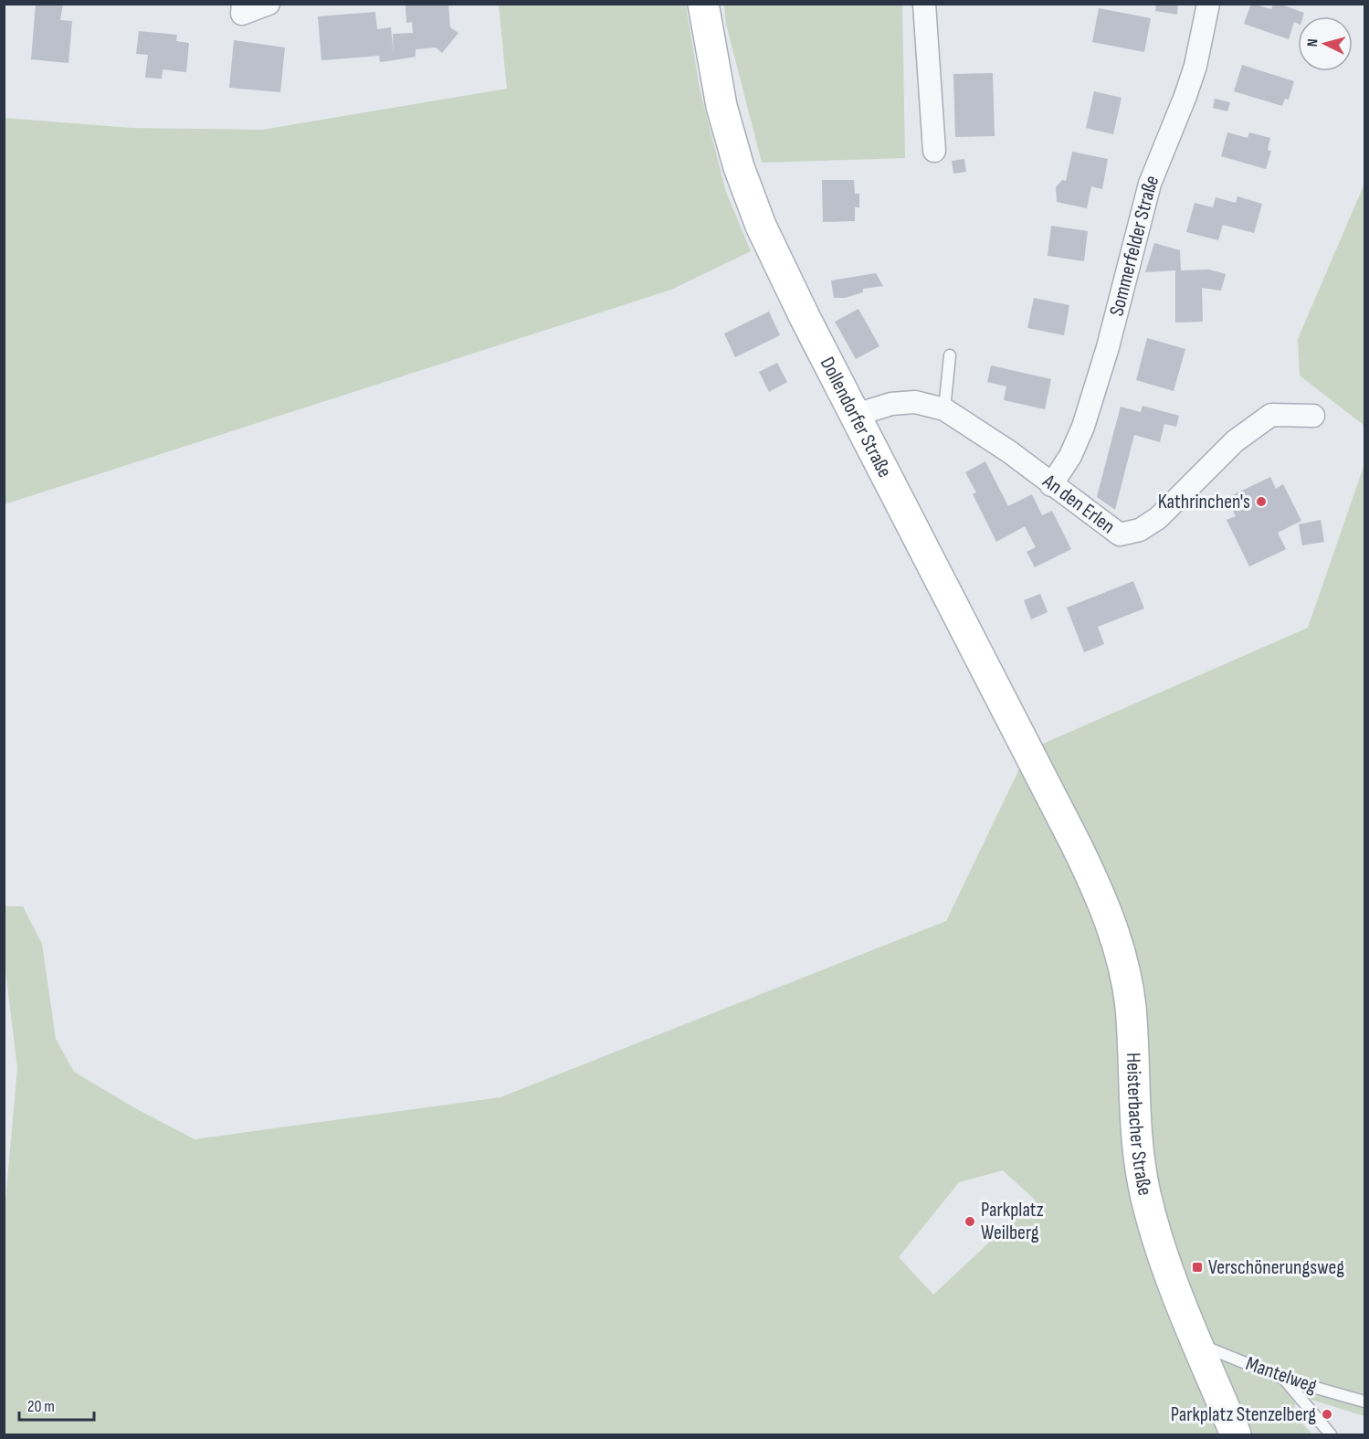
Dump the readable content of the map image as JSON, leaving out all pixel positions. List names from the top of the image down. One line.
{"streets":{"main road":["Dollendorfer Straße","Heisterbacher Straße"],"street":["Sommerfelder Straße","An den Erlen"],"lane":["Mantelweg"]},"crossings":[["Sommerfelder Straße","An den Erlen"],["Dollendorfer Straße","An den Erlen"],["Dollendorfer Straße","Heisterbacher Straße"],["Heisterbacher Straße","Mantelweg"]],"places":{"other":["Kathrinchen's","Parkplatz Weilberg","Parkplatz Stenzelberg"],"transit":["Verschönerungsweg"]},"scale_bar":"20 m","north":"left"}
